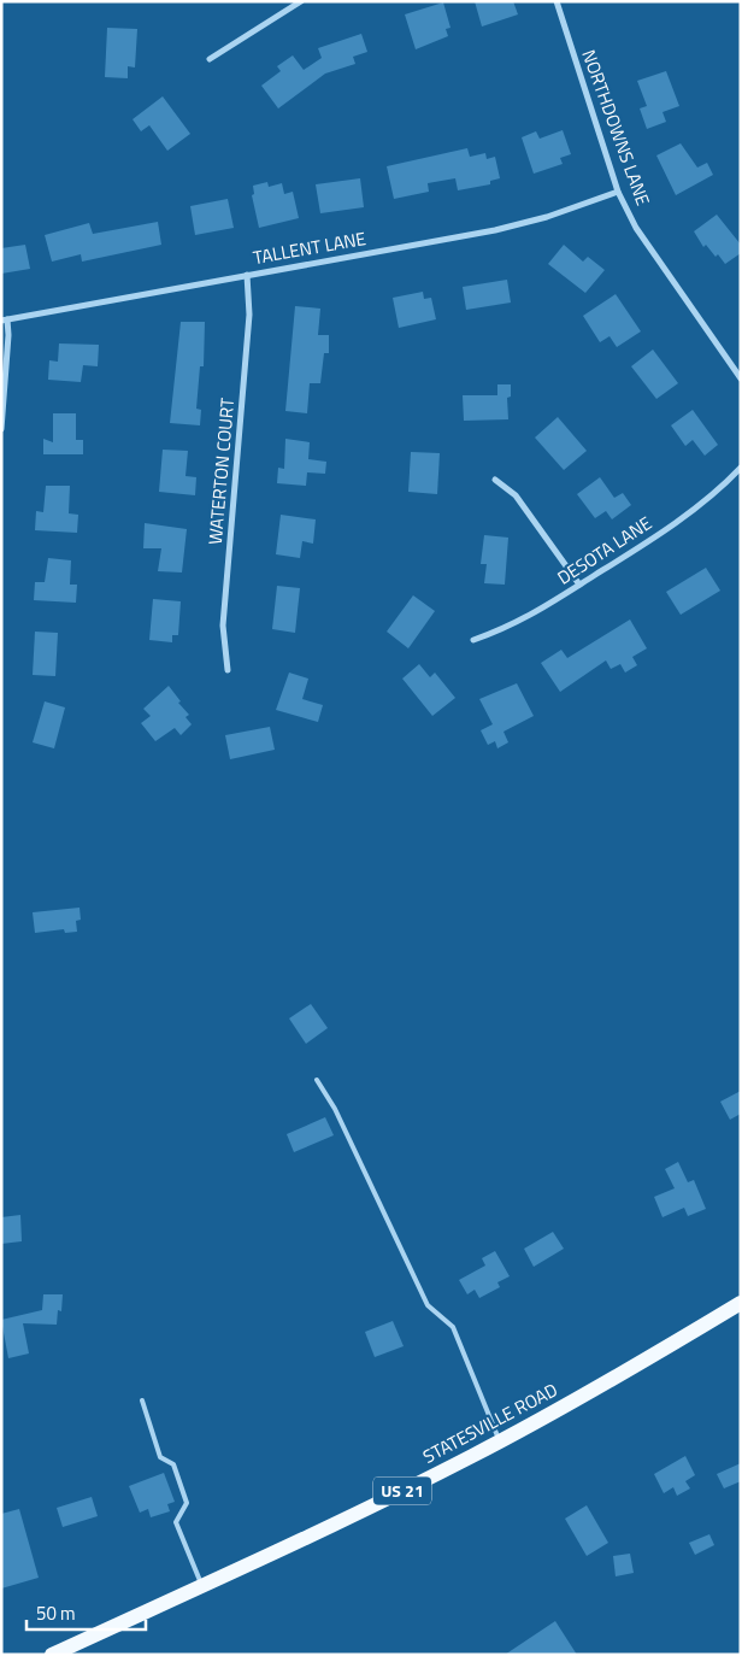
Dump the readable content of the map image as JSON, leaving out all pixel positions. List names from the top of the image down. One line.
{"streets":{"main road":["STATESVILLE ROAD","US 21"],"street":["NORTHDOWNS LANE","TALLENT LANE","WATERTON COURT","DESOTA LANE"]},"crossings":[["NORTHDOWNS LANE","TALLENT LANE"],["TALLENT LANE","WATERTON COURT"]],"scale_bar":"50 m"}
